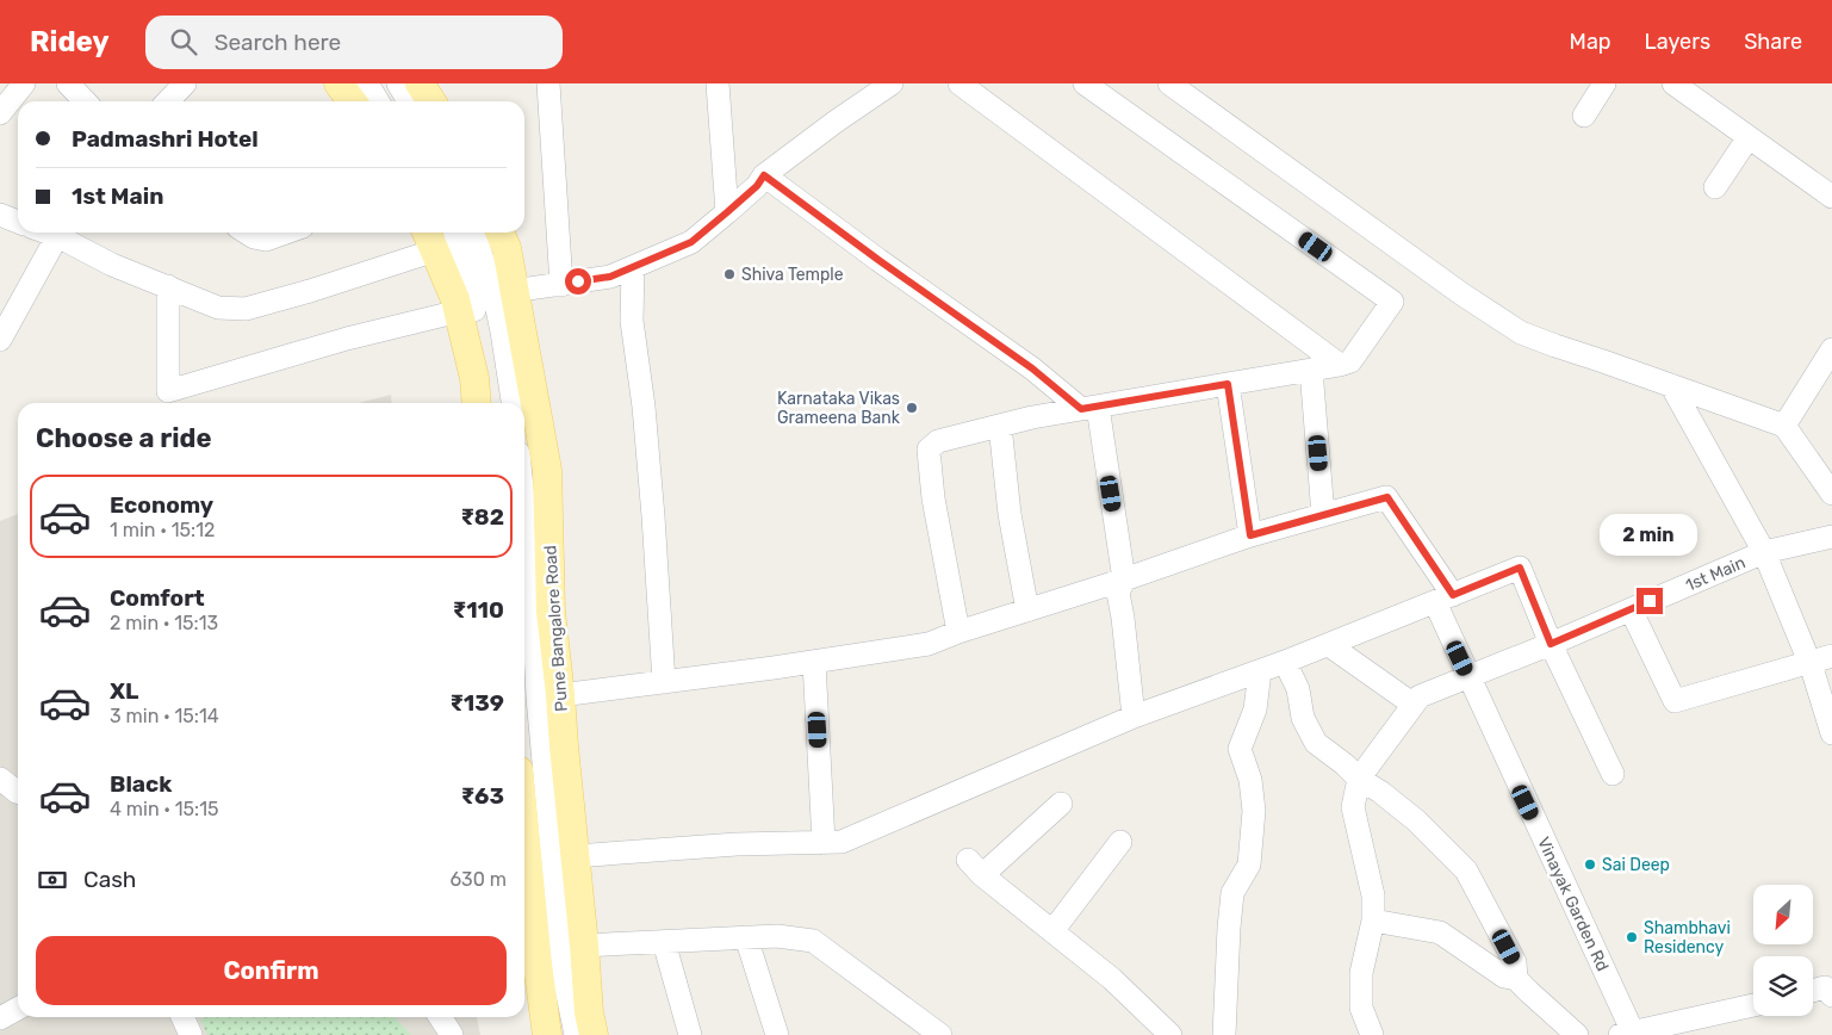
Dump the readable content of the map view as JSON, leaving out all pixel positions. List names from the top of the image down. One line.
{"streets":{"main road":["Pune Bangalore Road"],"street":["1st Main","Vinayak Garden Rd"]},"crossings":[["1st Main","Vinayak Garden Rd"]],"places":["Shiva Temple","Karnataka Vikas Grameena Bank","Sai Deep","Shambhavi Residency"],"north":"bottom left","page":{"header":"Ridey","search":"Search here","nav":["Map","Layers","Share"],"banner":["Padmashri Hotel","1st Main"],"heading":"Choose a ride","list":[{"name":"Economy","note":"1 min · 15:12","value":"₹82"},{"name":"Comfort","note":"2 min · 15:13","value":"₹110"},{"name":"XL","note":"3 min · 15:14","value":"₹139"},{"name":"Black","note":"4 min · 15:15","value":"₹63"}],"bubble":"2 min","pay":["Cash","630 m"],"buttons":"Confirm"}}
